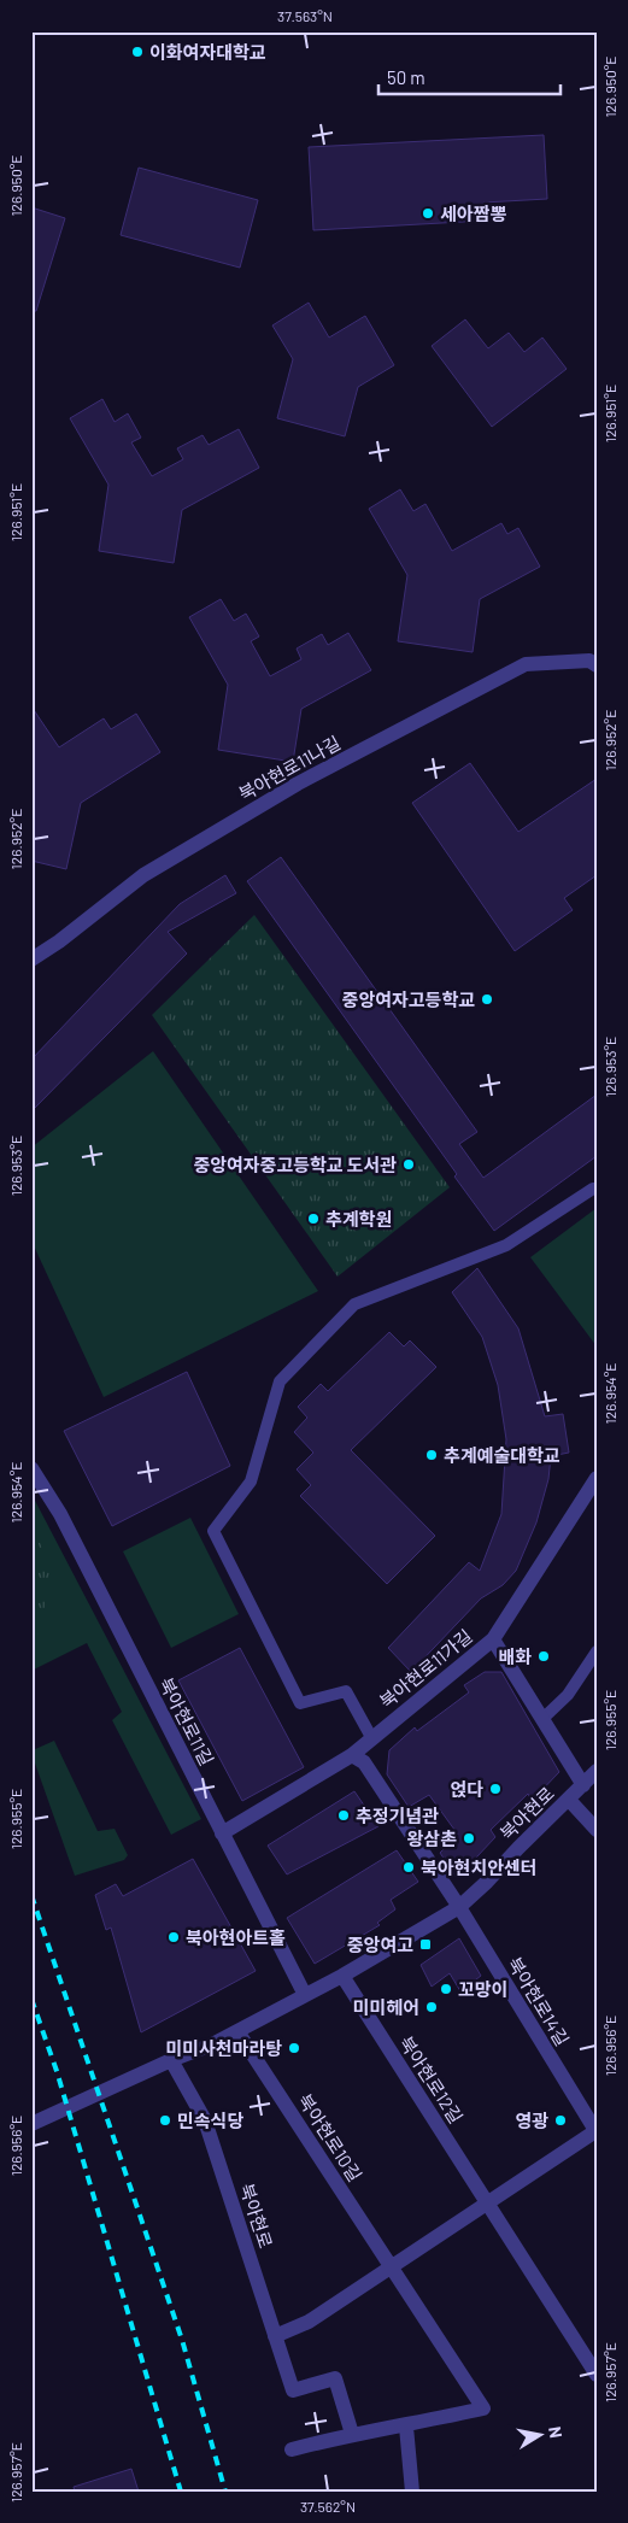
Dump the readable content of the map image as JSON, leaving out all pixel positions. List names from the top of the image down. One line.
{"streets":{"street":["북아현로11나길","북아현로11가길","북아현로11길","북아현로","북아현로14길","북아현로12길","북아현로10길"]},"crossings":[["북아현로11가길","북아현로11길"],["북아현로11길","북아현로"],["북아현로","북아현로14길"],["북아현로","북아현로12길"],["북아현로","북아현로10길"],["북아현로14길","북아현로12길"]],"places":{"other":["이화여자대학교","세아짬뽕","중앙여자고등학교","중앙여자중고등학교 도서관","추계학원","추계예술대학교","배화","얹다","추정기념관","왕삼촌","북아현치안센터","북아현아트홀","꼬망이","미미헤어","미미사천마라탕","민속식당","영광"],"transit":["중앙여고"]},"scale_bar":"50 m","north":"right","coordinates":["37.563°N","126.950°E","126.951°E","126.952°E","126.953°E","126.954°E","126.955°E","126.956°E","126.957°E","37.562°N"]}
